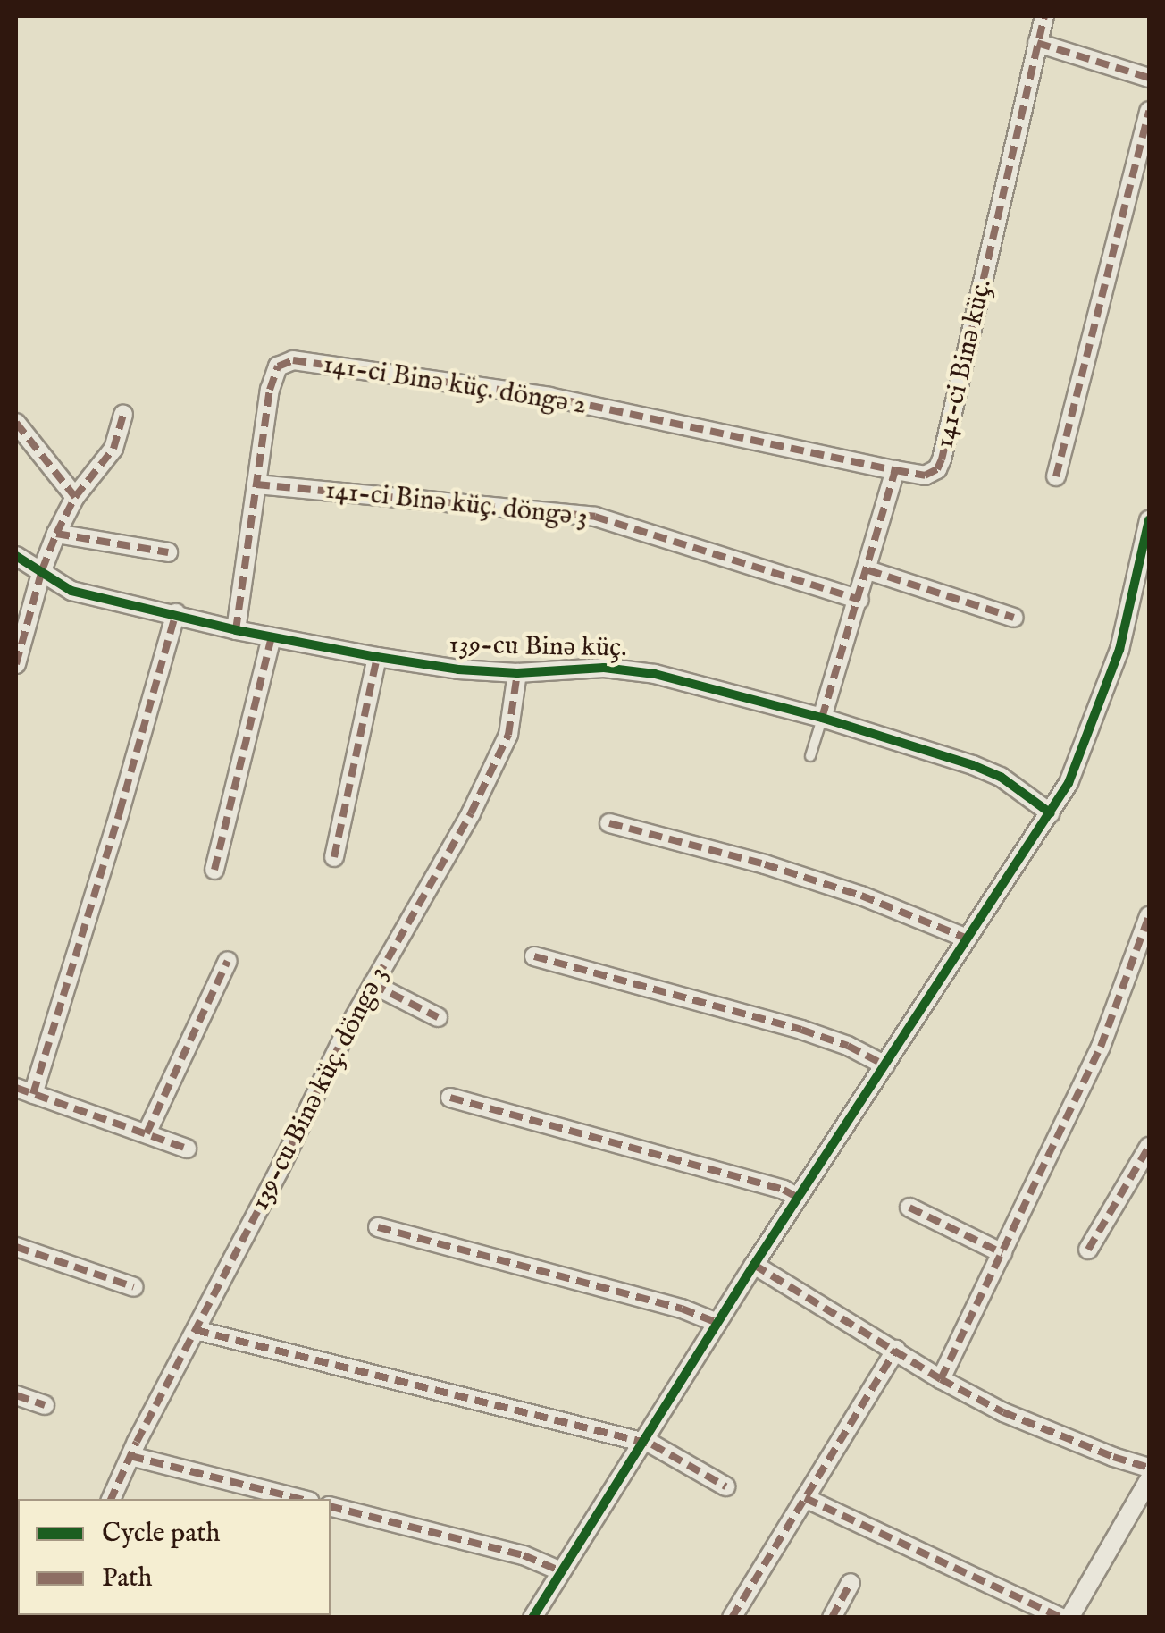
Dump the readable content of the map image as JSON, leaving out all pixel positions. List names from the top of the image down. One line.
{"streets":{"street":["141-ci Binə küç.","141-ci Binə küç. döngə 2","141-ci Binə küç. döngə 3","139-cu Binə küç.","139-cu Binə küç. döngə 3"]},"crossings":[["141-ci Binə küç.","141-ci Binə küç. döngə 2"],["141-ci Binə küç. döngə 2","141-ci Binə küç. döngə 3"],["141-ci Binə küç. döngə 2","139-cu Binə küç."],["139-cu Binə küç.","139-cu Binə küç. döngə 3"]],"legend":["Cycle path","Path"]}
